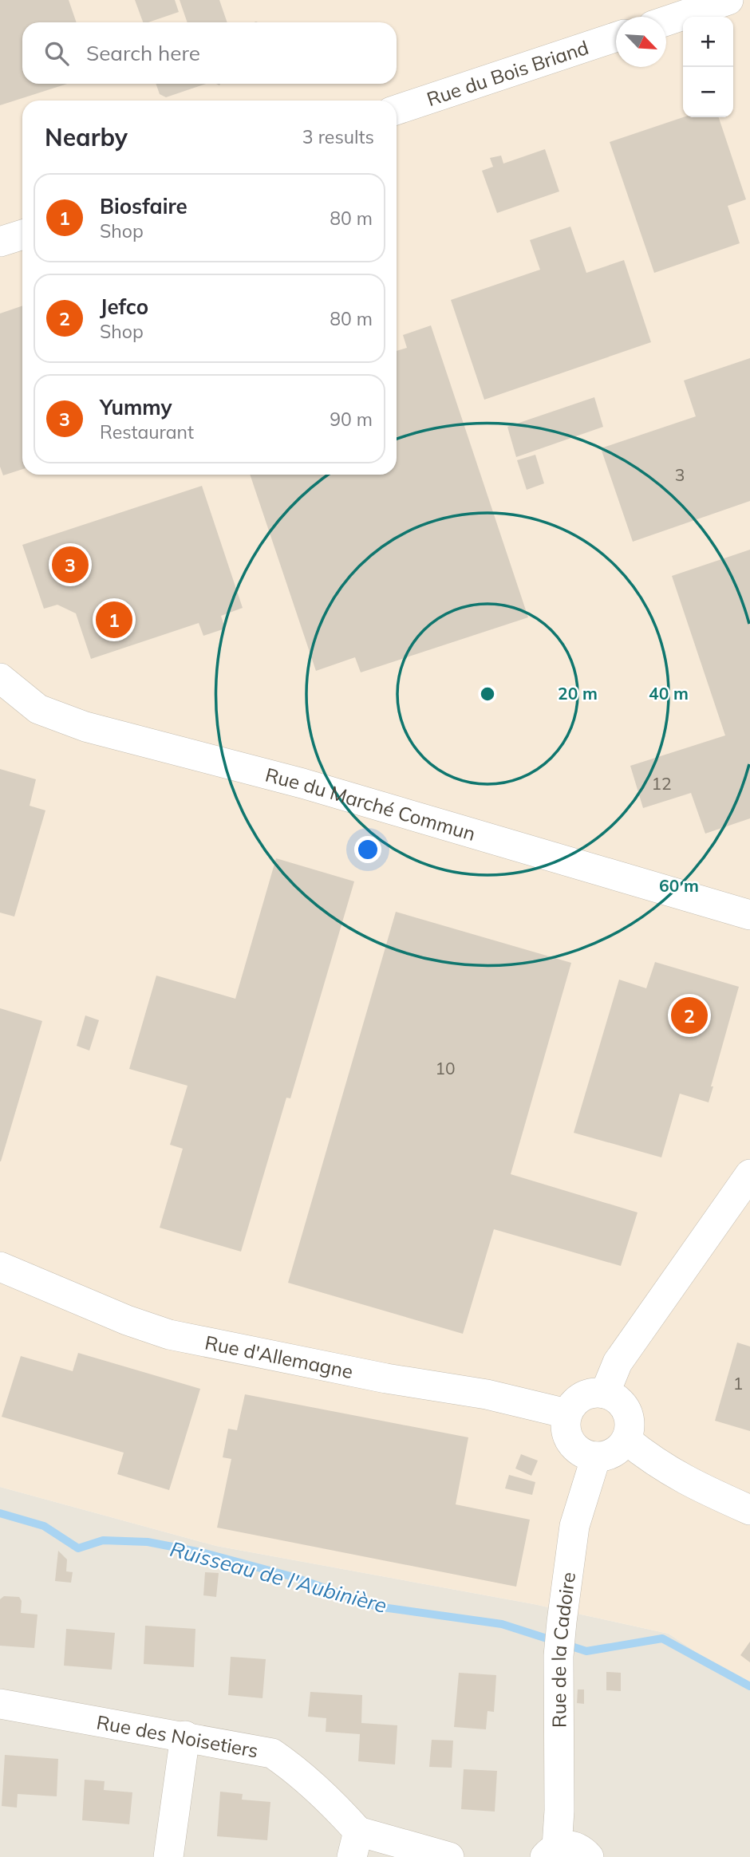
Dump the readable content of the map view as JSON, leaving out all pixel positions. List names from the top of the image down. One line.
{"streets":{"street":["Rue du Bois Briand","Rue du Marché Commun","Rue d'Allemagne","Rue de la Cadoire","Rue des Noisetiers"]},"crossings":[["Rue d'Allemagne","Rue de la Cadoire"]],"water":["Ruisseau de l'Aubinière"],"house_numbers":["3","12","10","1"],"north":"bottom right","page":{"map_buttons":["+","−"],"search":"Search here","heading":["Nearby","3 results"],"list":[{"mark":"1","name":"Biosfaire","note":"Shop","value":"80 m"},{"mark":"2","name":"Jefco","note":"Shop","value":"80 m"},{"mark":"3","name":"Yummy","note":"Restaurant","value":"90 m"}],"pins":["3","1","2"]},"rings":["20 m","40 m","60 m"]}
